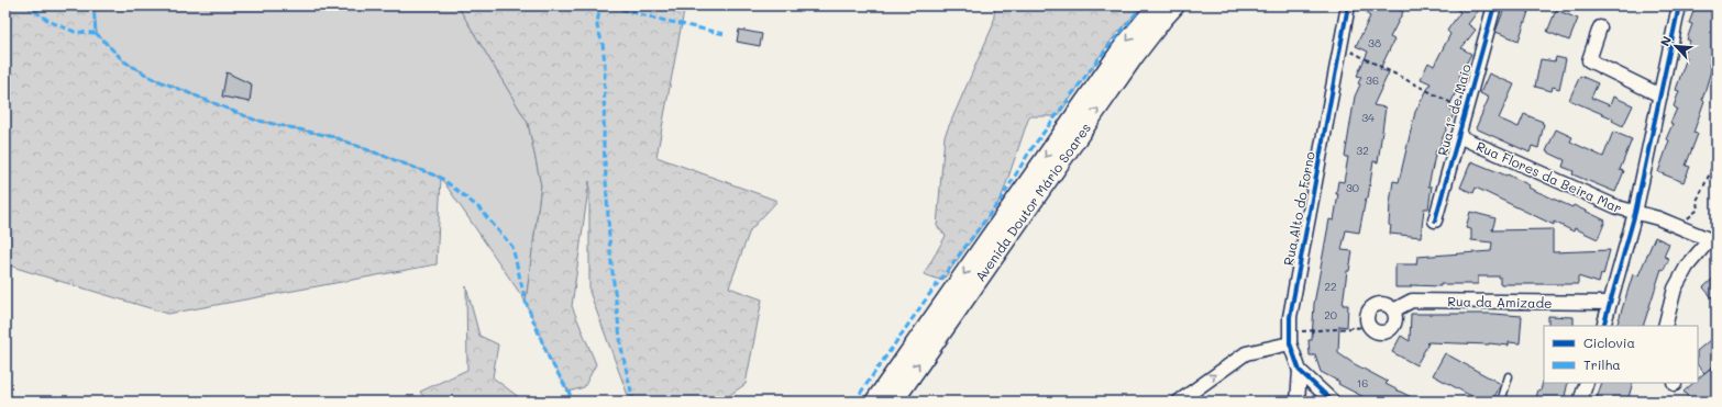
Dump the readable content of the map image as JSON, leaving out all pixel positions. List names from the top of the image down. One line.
{"streets":{"main road":["Avenida Doutor Mário Soares"],"street":["Rua 1º de Maio","Rua Flores da Beira Mar","Rua Alto do Forno","Rua da Amizade"]},"crossings":[["Rua 1º de Maio","Rua Flores da Beira Mar"]],"house_numbers":["38","36","34","32","30","22","20","16"],"legend":["Ciclovia","Trilha"],"north":"top left"}
